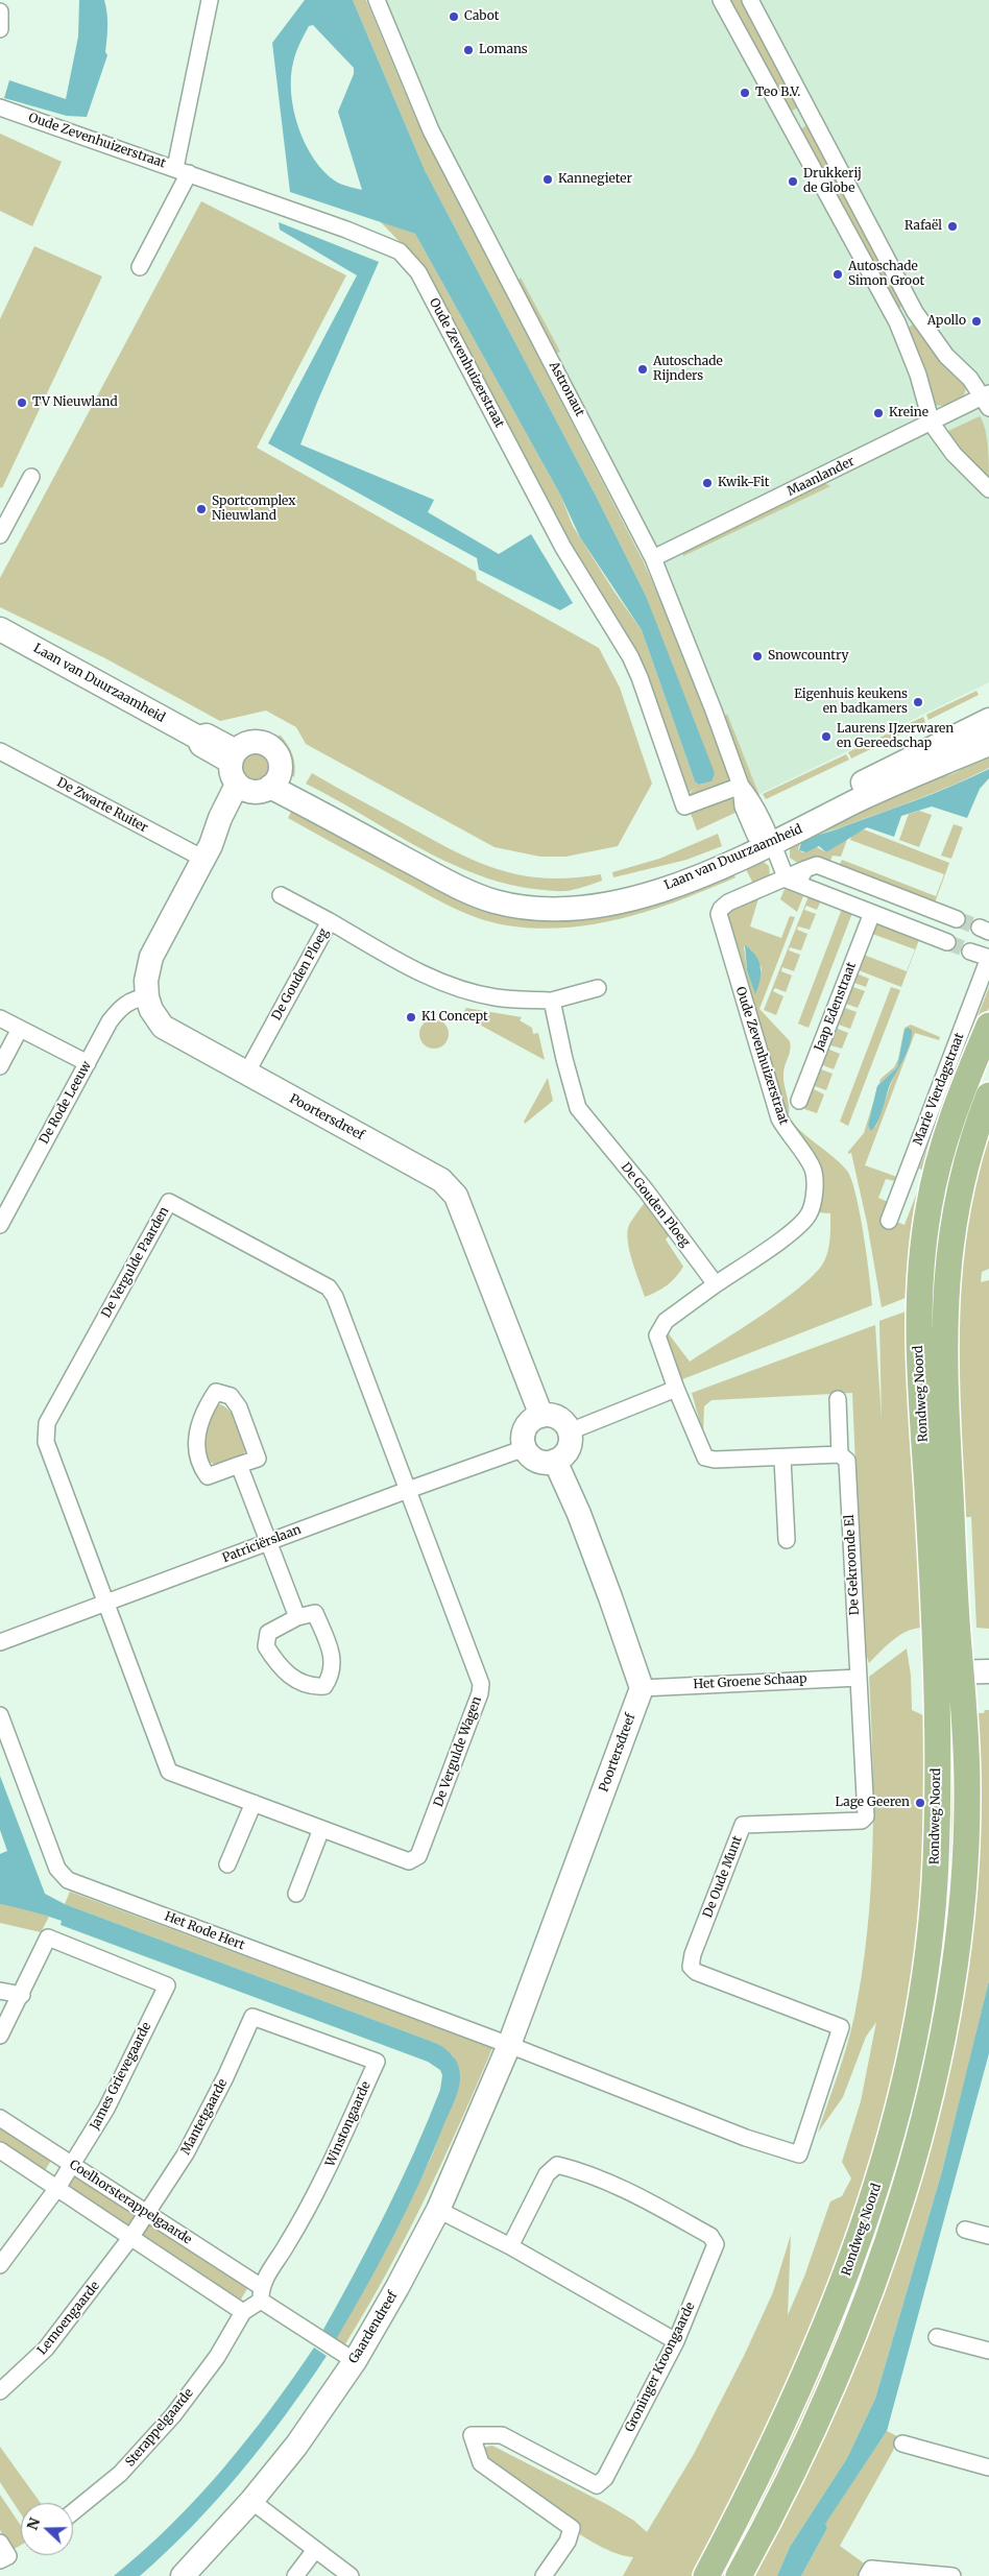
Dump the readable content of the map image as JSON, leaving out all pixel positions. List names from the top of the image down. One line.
{"streets":{"main road":["Rondweg Noord"],"street":["Oude Zevenhuizerstraat","Astronaut","Maanlander","Laan van Duurzaamheid","De Zwarte Ruiter","De Gouden Ploeg","Jaap Edenstraat","Marie Vierdagstraat","De Rode Leeuw","Poortersdreef","De Vergulde Paarden","Patriciërslaan","De Gekroonde El","Het Groene Schaap","De Vergulde Wagen","De Oude Munt","Het Rode Hert","James Grievegaarde","Mantetgaarde","Winstongaarde","Coelhorsterappelgaarde","Lemoengaarde","Gaardendreef","Groninger Kroongaarde","Sterappelgaarde"]},"crossings":[["Oude Zevenhuizerstraat","Astronaut"],["Oude Zevenhuizerstraat","De Gouden Ploeg"],["Astronaut","Maanlander"],["Astronaut","Laan van Duurzaamheid"],["Laan van Duurzaamheid","Poortersdreef"],["De Zwarte Ruiter","Poortersdreef"],["De Gouden Ploeg","Poortersdreef"],["De Rode Leeuw","Poortersdreef"],["Poortersdreef","Patriciërslaan"],["Poortersdreef","Het Groene Schaap"],["Poortersdreef","De Oude Munt"],["Poortersdreef","Het Rode Hert"],["Poortersdreef","Gaardendreef"],["De Vergulde Paarden","Patriciërslaan"],["De Vergulde Paarden","De Vergulde Wagen"],["Patriciërslaan","De Vergulde Wagen"],["De Gekroonde El","Het Groene Schaap"],["De Gekroonde El","De Oude Munt"],["Het Groene Schaap","De Oude Munt"],["De Oude Munt","Het Rode Hert"],["De Oude Munt","Gaardendreef"],["Het Rode Hert","Gaardendreef"],["James Grievegaarde","Coelhorsterappelgaarde"],["Mantetgaarde","Winstongaarde"],["Mantetgaarde","Coelhorsterappelgaarde"],["Mantetgaarde","Lemoengaarde"],["Winstongaarde","Coelhorsterappelgaarde"],["Winstongaarde","Sterappelgaarde"],["Coelhorsterappelgaarde","Gaardendreef"],["Coelhorsterappelgaarde","Sterappelgaarde"]],"places":["Cabot","Lomans","Teo B.V.","Kannegieter","Drukkerij de Globe","Rafaël","Autoschade Simon Groot","Apollo","Autoschade Rijnders","TV Nieuwland","Kreine","Kwik-Fit","Sportcomplex Nieuwland","Snowcountry","Eigenhuis keukens en badkamers","Laurens IJzerwaren en Gereedschap","K1 Concept","Lage Geeren"],"north":"left"}
